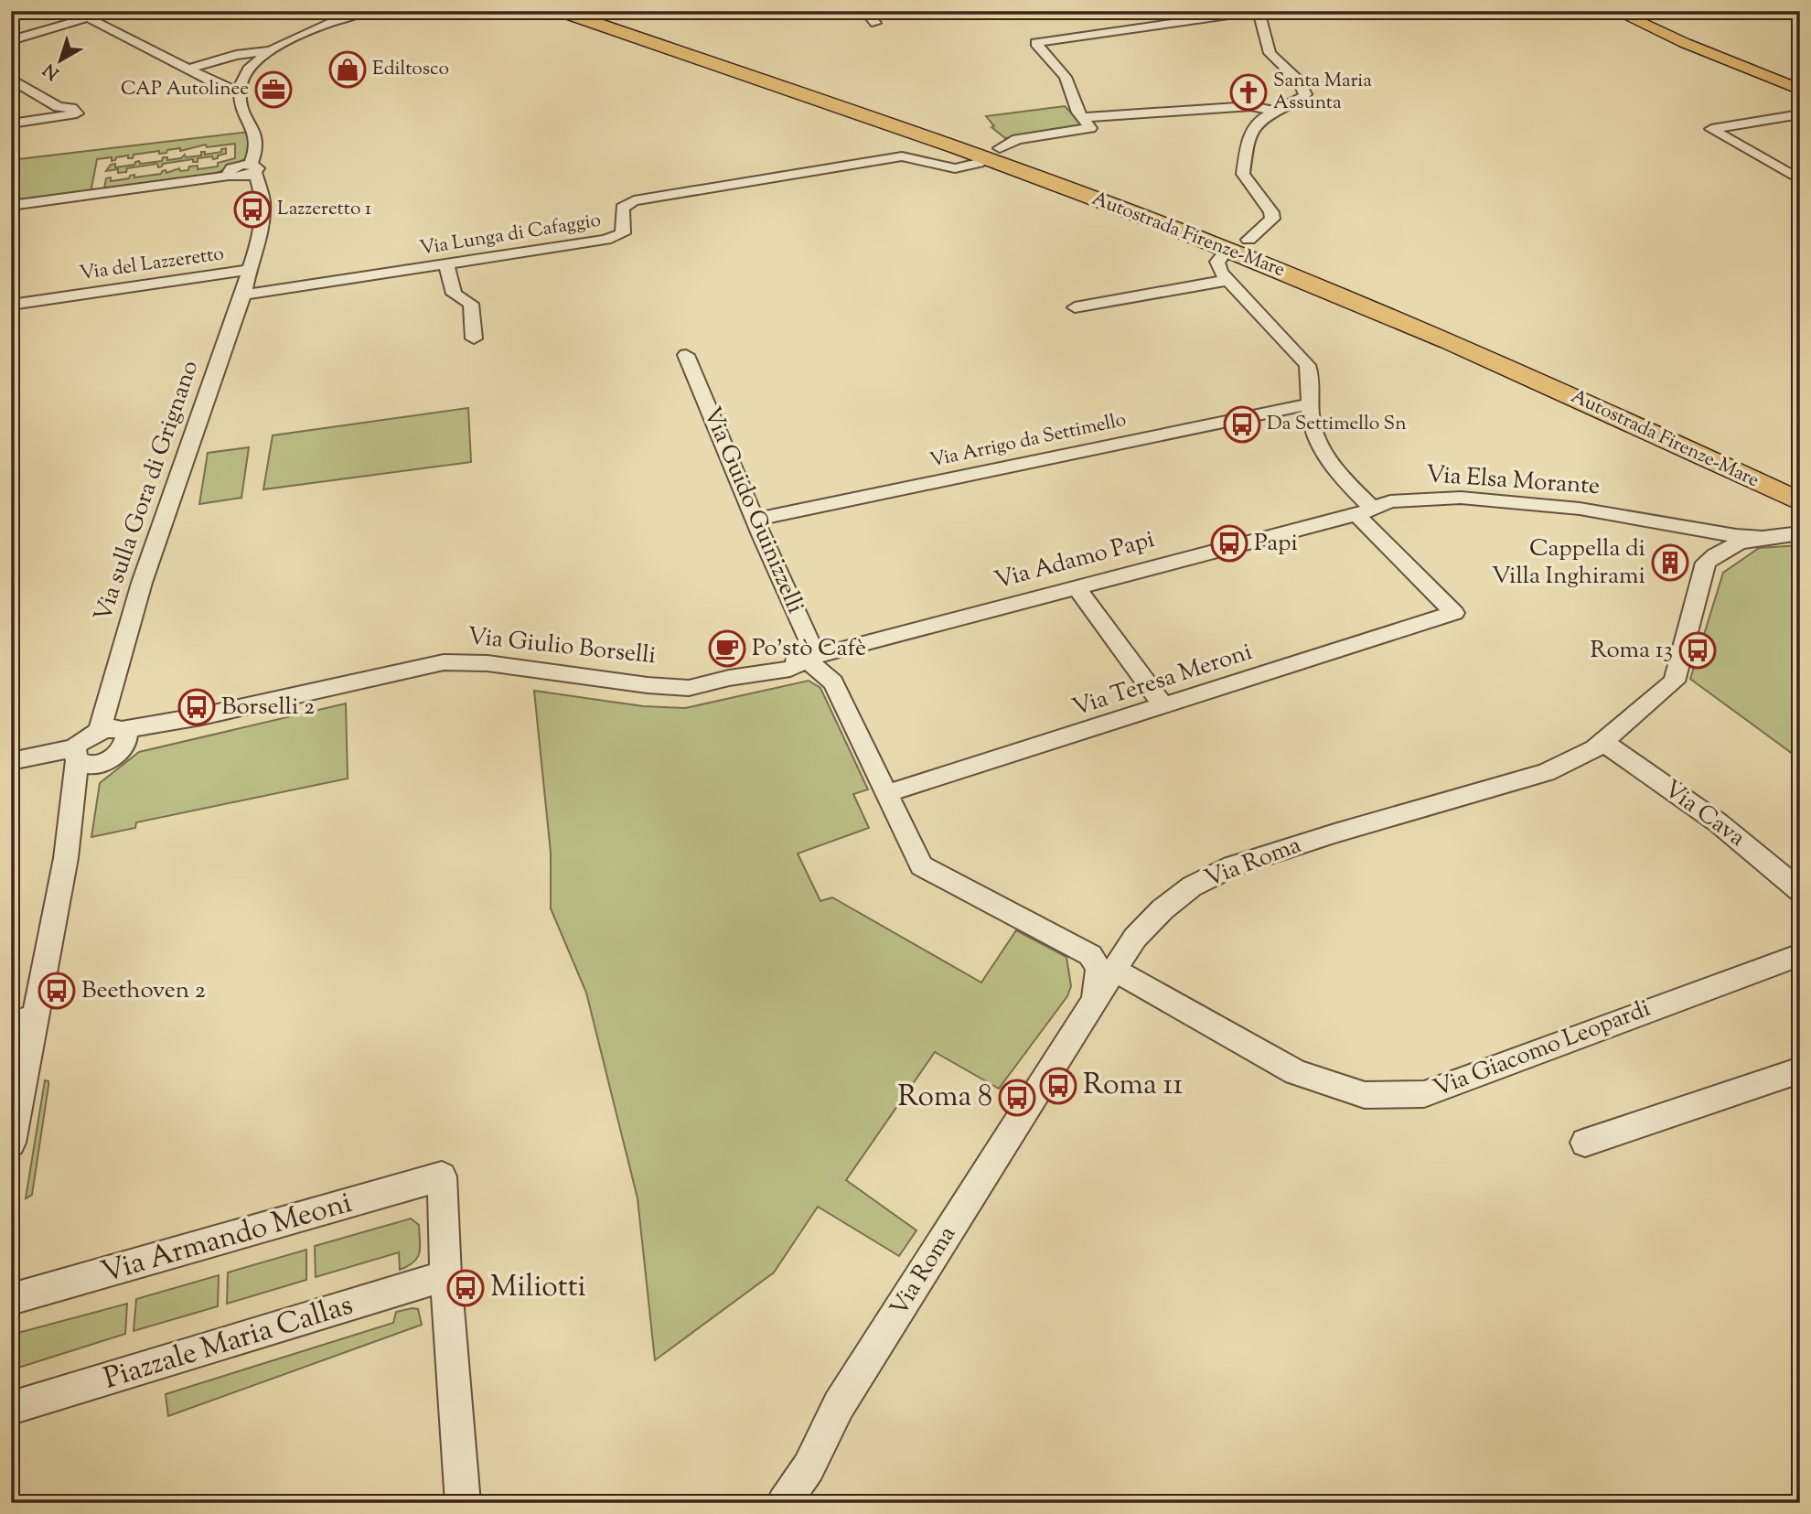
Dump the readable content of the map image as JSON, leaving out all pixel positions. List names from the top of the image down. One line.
{"streets":{"highway":["Autostrada Firenze-Mare"],"street":["Via Lunga di Cafaggio","Via del Lazzeretto","Via Arrigo da Settimello","Via Elsa Morante","Via sulla Gora di Grignano","Via Guido Guinizzelli","Via Adamo Papi","Via Giulio Borselli","Via Teresa Meroni","Via Cava","Via Roma","Via Giacomo Leopardi","Via Armando Meoni","Piazzale Maria Callas"]},"crossings":[["Via Lunga di Cafaggio","Via sulla Gora di Grignano"],["Via del Lazzeretto","Via sulla Gora di Grignano"],["Via Arrigo da Settimello","Via Guido Guinizzelli"],["Via Elsa Morante","Via Adamo Papi"],["Via Elsa Morante","Via Teresa Meroni"],["Via Elsa Morante","Via Roma"],["Via sulla Gora di Grignano","Via Giulio Borselli"],["Via Guido Guinizzelli","Via Adamo Papi"],["Via Guido Guinizzelli","Via Giulio Borselli"],["Via Adamo Papi","Via Giulio Borselli"],["Via Adamo Papi","Via Teresa Meroni"],["Via Cava","Via Roma"],["Via Roma","Via Giacomo Leopardi"],["Via Armando Meoni","Piazzale Maria Callas"]],"places":{"shop":["Ediltosco"],"office":["CAP Autolinee"],"church":["Santa Maria Assunta"],"bus stop":["Lazzeretto 1","Da Settimello Sn","Papi","Roma 13","Borselli 2","Beethoven 2","Roma 11","Roma 8","Miliotti"],"building":["Cappella di Villa Inghirami"],"cafe":["Po'stò Cafè"]},"north":"bottom left"}
